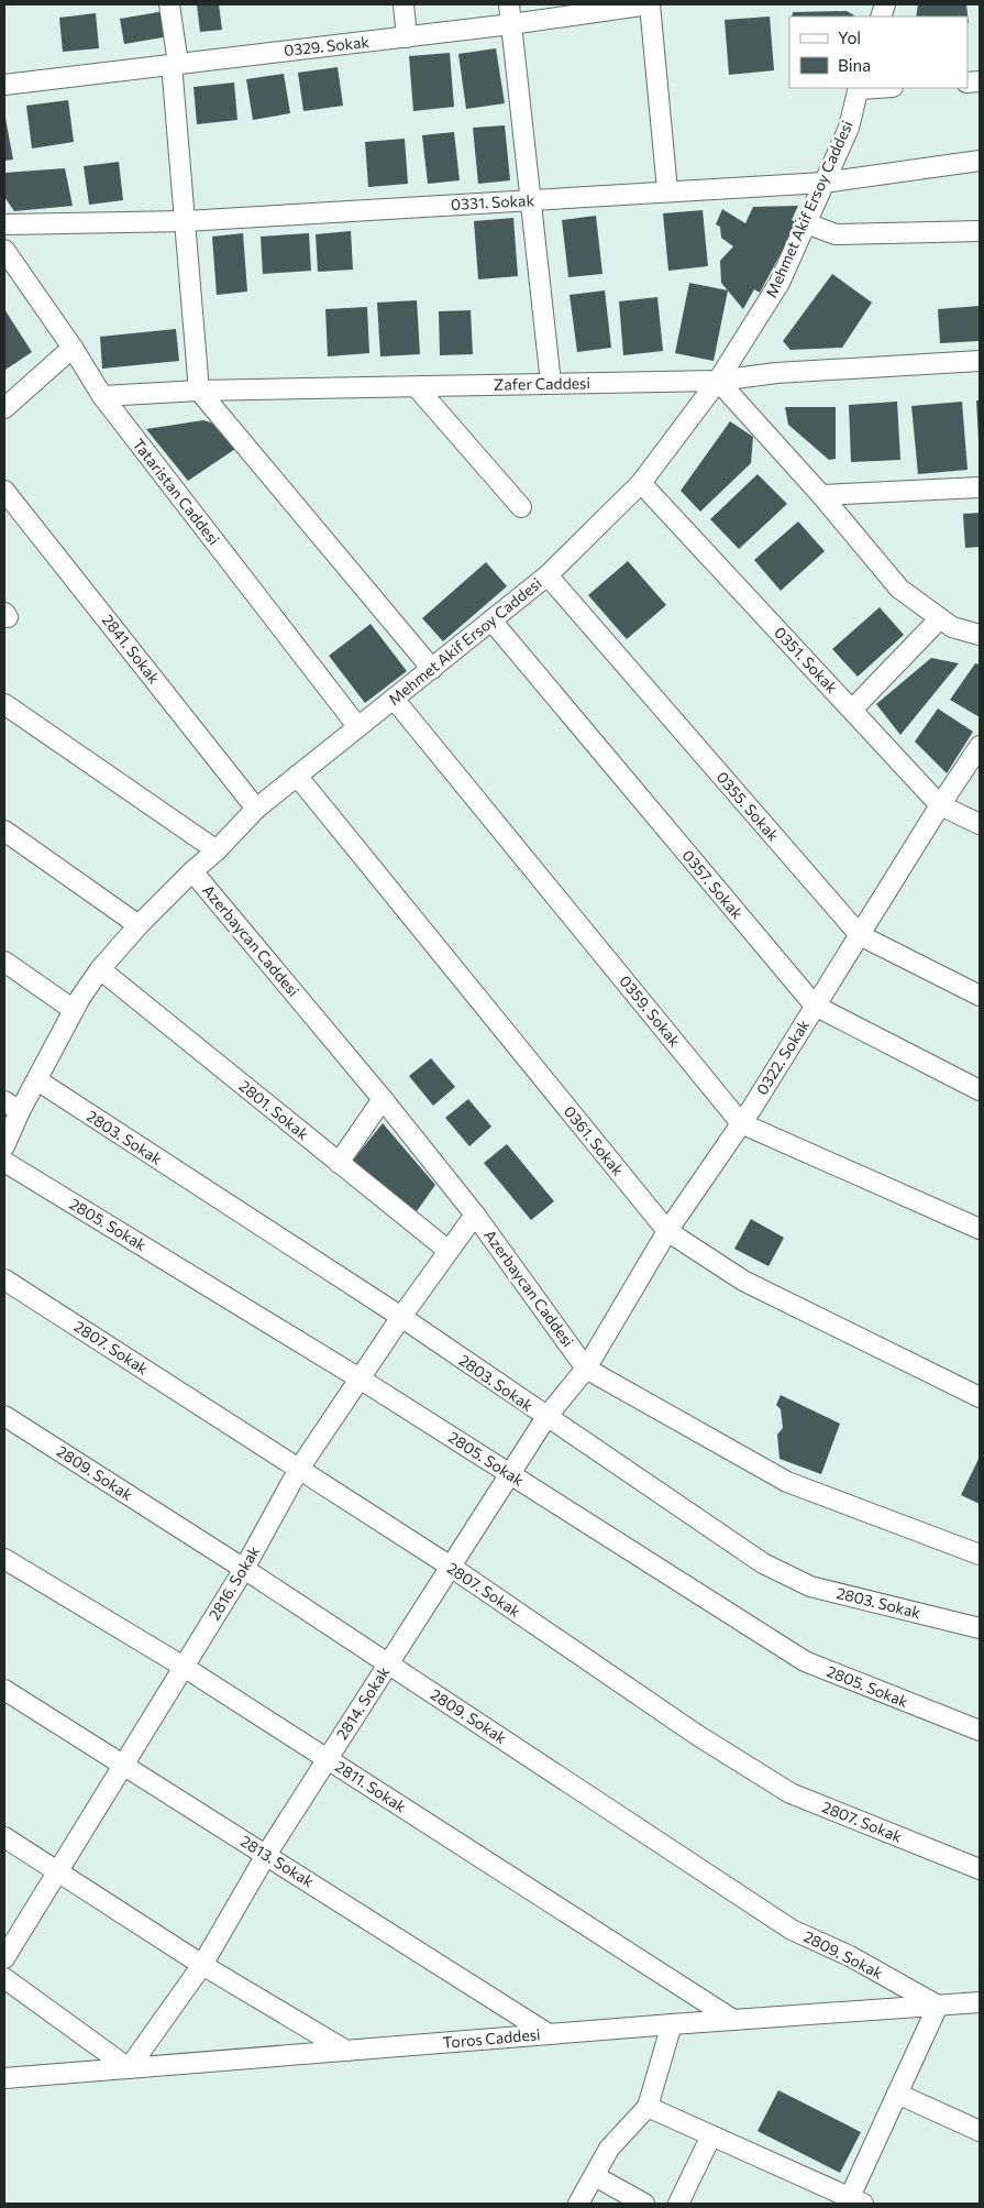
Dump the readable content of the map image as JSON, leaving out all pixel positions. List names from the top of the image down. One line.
{"streets":{"street":["0329. Sokak","0331. Sokak","Mehmet Akif Ersoy Caddesi","Zafer Caddesi","Tataristan Caddesi","2841. Sokak","0351. Sokak","0355. Sokak","0357. Sokak","Azerbaycan Caddesi","0359. Sokak","0322. Sokak","2801. Sokak","2803. Sokak","0361. Sokak","2805. Sokak","2807. Sokak","2809. Sokak","2816. Sokak","2814. Sokak","2811. Sokak","2813. Sokak","Toros Caddesi"]},"crossings":[["0331. Sokak","Mehmet Akif Ersoy Caddesi"],["Mehmet Akif Ersoy Caddesi","Zafer Caddesi"],["Mehmet Akif Ersoy Caddesi","Tataristan Caddesi"],["Mehmet Akif Ersoy Caddesi","2841. Sokak"],["Mehmet Akif Ersoy Caddesi","0351. Sokak"],["Mehmet Akif Ersoy Caddesi","0355. Sokak"],["Mehmet Akif Ersoy Caddesi","0357. Sokak"],["Mehmet Akif Ersoy Caddesi","Azerbaycan Caddesi"],["Mehmet Akif Ersoy Caddesi","0359. Sokak"],["Mehmet Akif Ersoy Caddesi","2801. Sokak"],["Mehmet Akif Ersoy Caddesi","2803. Sokak"],["Mehmet Akif Ersoy Caddesi","0361. Sokak"],["Zafer Caddesi","Tataristan Caddesi"],["0351. Sokak","0322. Sokak"],["0355. Sokak","0322. Sokak"],["0357. Sokak","0322. Sokak"],["Azerbaycan Caddesi","0322. Sokak"],["Azerbaycan Caddesi","2816. Sokak"],["Azerbaycan Caddesi","2814. Sokak"],["0359. Sokak","0322. Sokak"],["0322. Sokak","0361. Sokak"],["0322. Sokak","2814. Sokak"],["2801. Sokak","2816. Sokak"],["2803. Sokak","2816. Sokak"],["2803. Sokak","2814. Sokak"],["2805. Sokak","2816. Sokak"],["2805. Sokak","2814. Sokak"],["2807. Sokak","2816. Sokak"],["2807. Sokak","2814. Sokak"],["2809. Sokak","2816. Sokak"],["2809. Sokak","2814. Sokak"],["2809. Sokak","Toros Caddesi"],["2816. Sokak","2811. Sokak"],["2816. Sokak","2813. Sokak"],["2814. Sokak","2811. Sokak"],["2814. Sokak","2813. Sokak"],["2814. Sokak","Toros Caddesi"],["2811. Sokak","Toros Caddesi"],["2813. Sokak","Toros Caddesi"]],"legend":["Yol","Bina"]}
